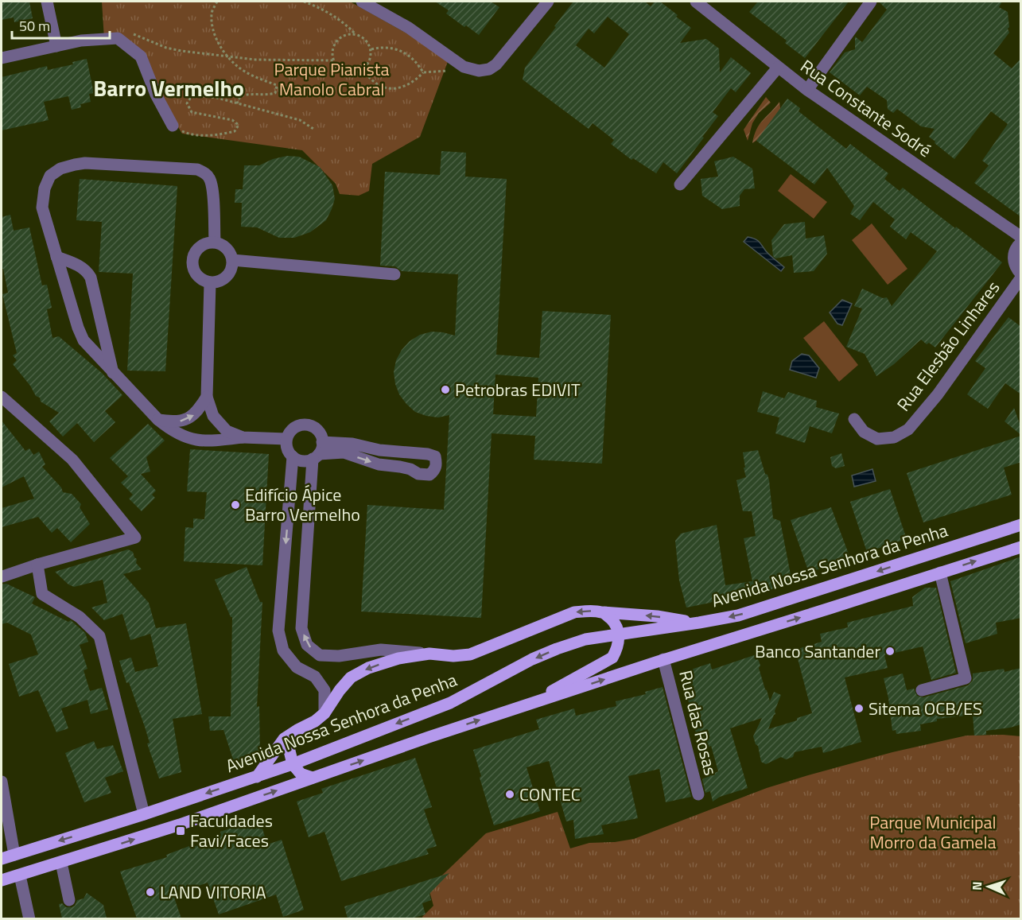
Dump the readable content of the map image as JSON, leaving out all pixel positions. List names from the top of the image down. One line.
{"streets":{"main road":["Avenida Nossa Senhora da Penha"],"street":["Rua Constante Sodré","Rua Elesbão Linhares","Rua das Rosas"]},"districts":["Barro Vermelho"],"parks":["Parque Pianista Manolo Cabral","Parque Municipal Morro da Gamela"],"places":{"other":["Petrobras EDIVIT","Edifício Ápice Barro Vermelho","Banco Santander","Sitema OCB/ES","CONTEC","LAND VITORIA"],"transit":["Faculdades Favi/Faces"]},"scale_bar":"50 m","north":"left"}
